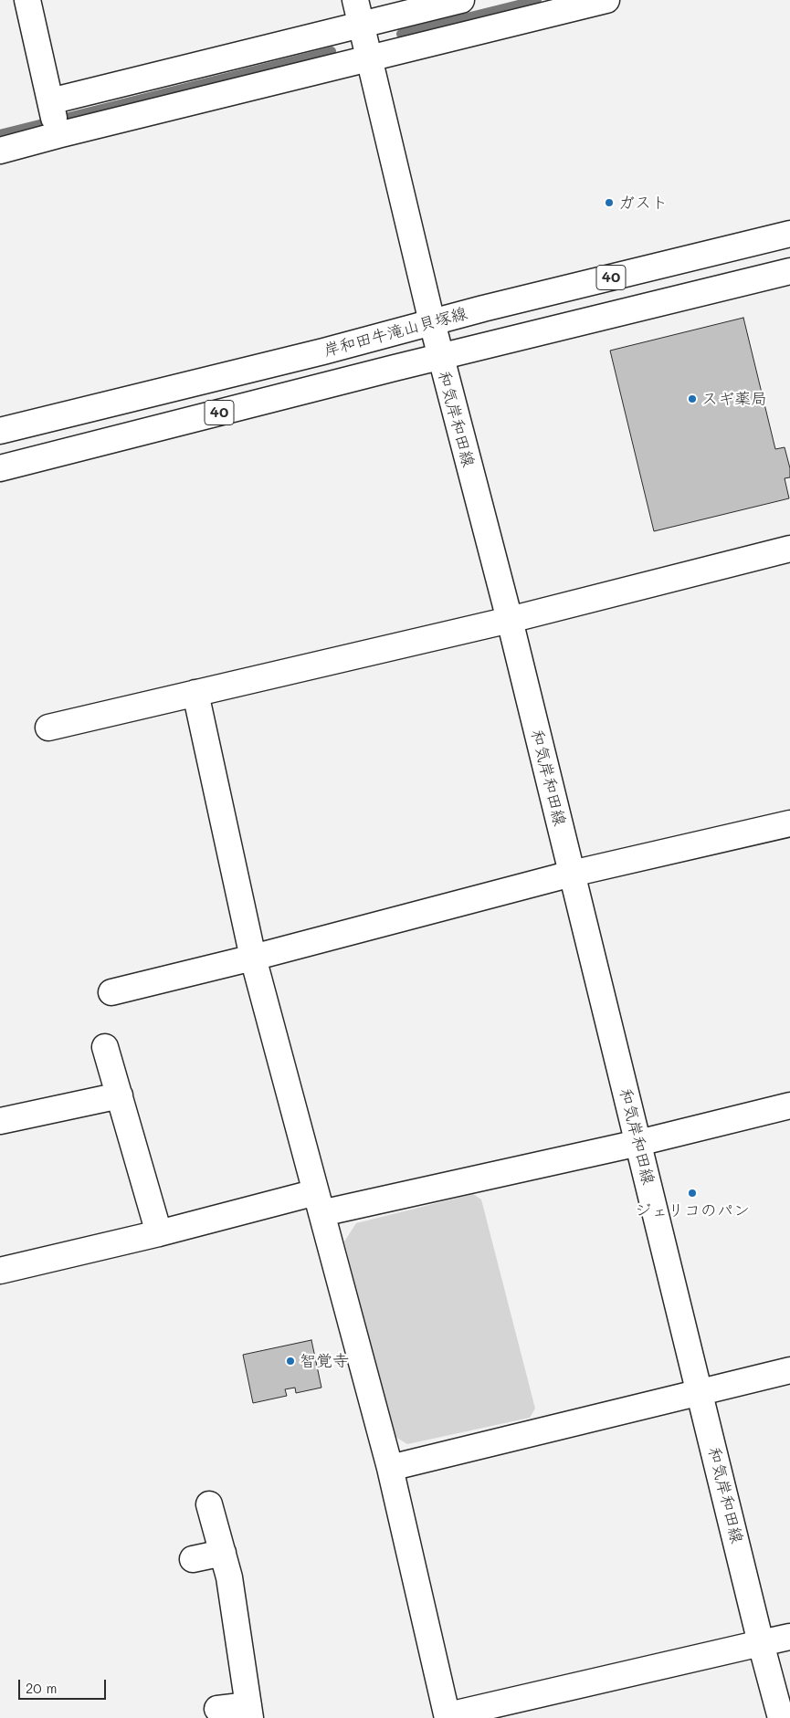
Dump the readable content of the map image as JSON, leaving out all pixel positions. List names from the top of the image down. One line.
{"streets":{"street":["40","岸和田牛滝山貝塚線","和気岸和田線"]},"crossings":[["岸和田牛滝山貝塚線","和気岸和田線"]],"places":["ガスト","スギ薬局","ジェリコのパン","智覚寺"],"scale_bar":"20 m"}
